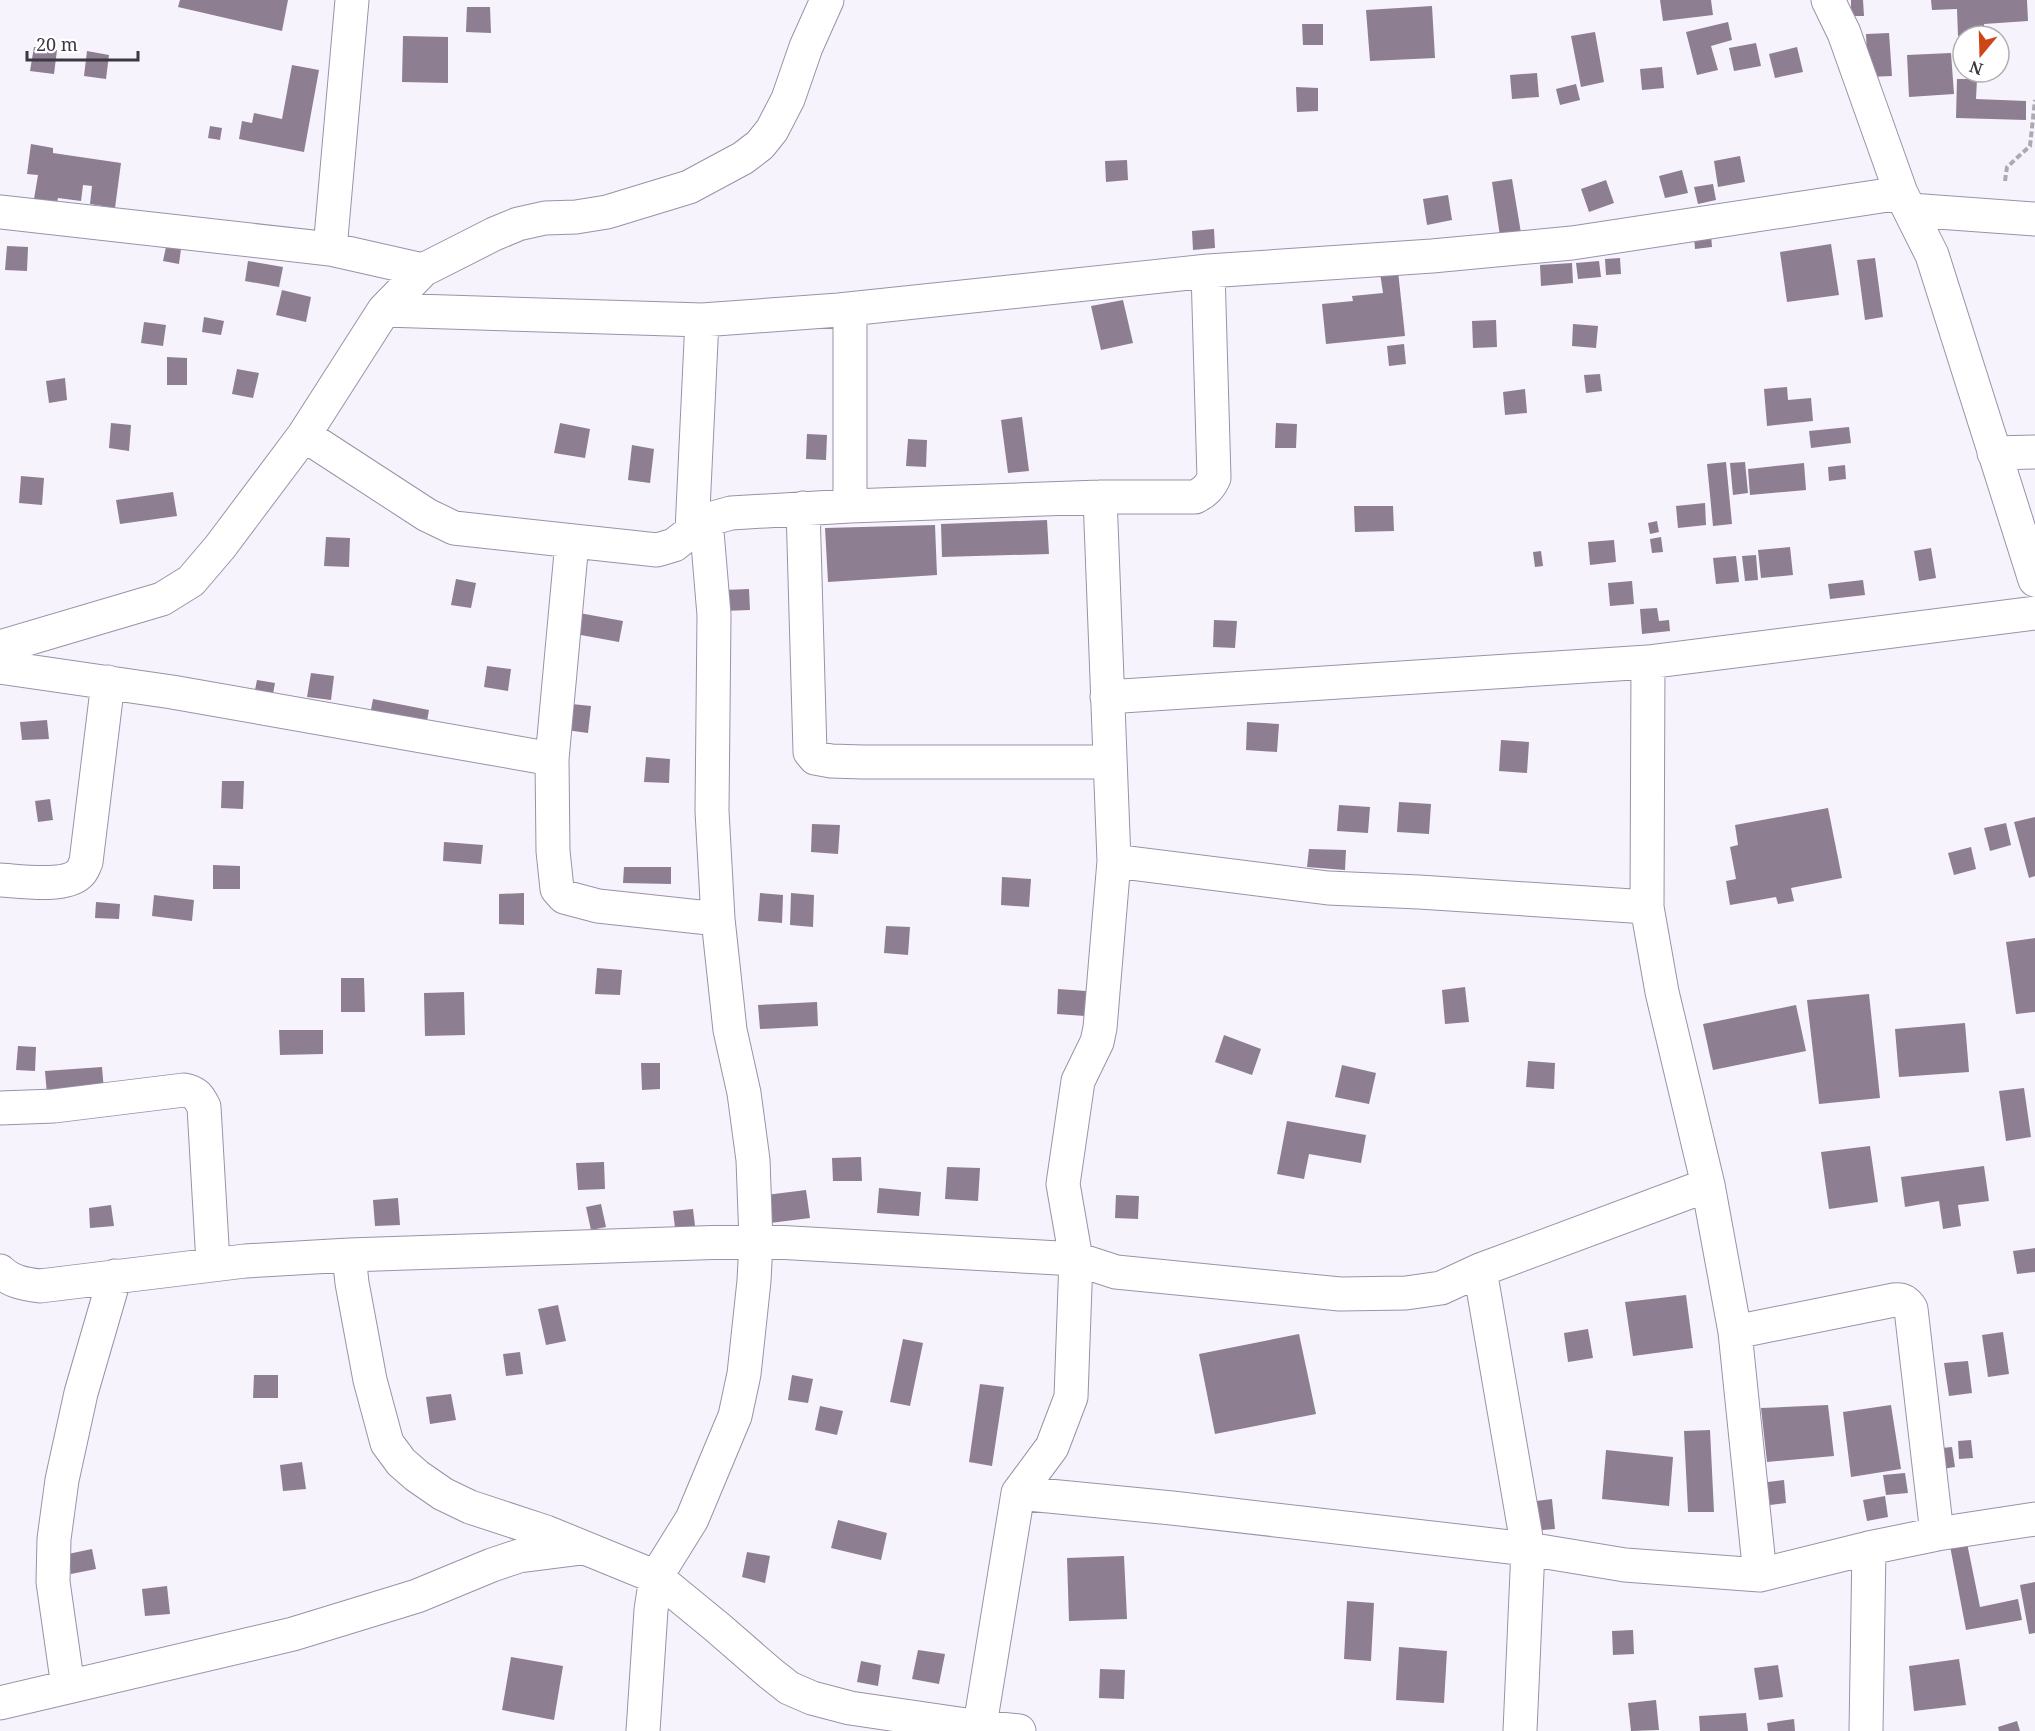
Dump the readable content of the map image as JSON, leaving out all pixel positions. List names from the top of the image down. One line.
{"scale_bar":"20 m","north":"bottom"}
